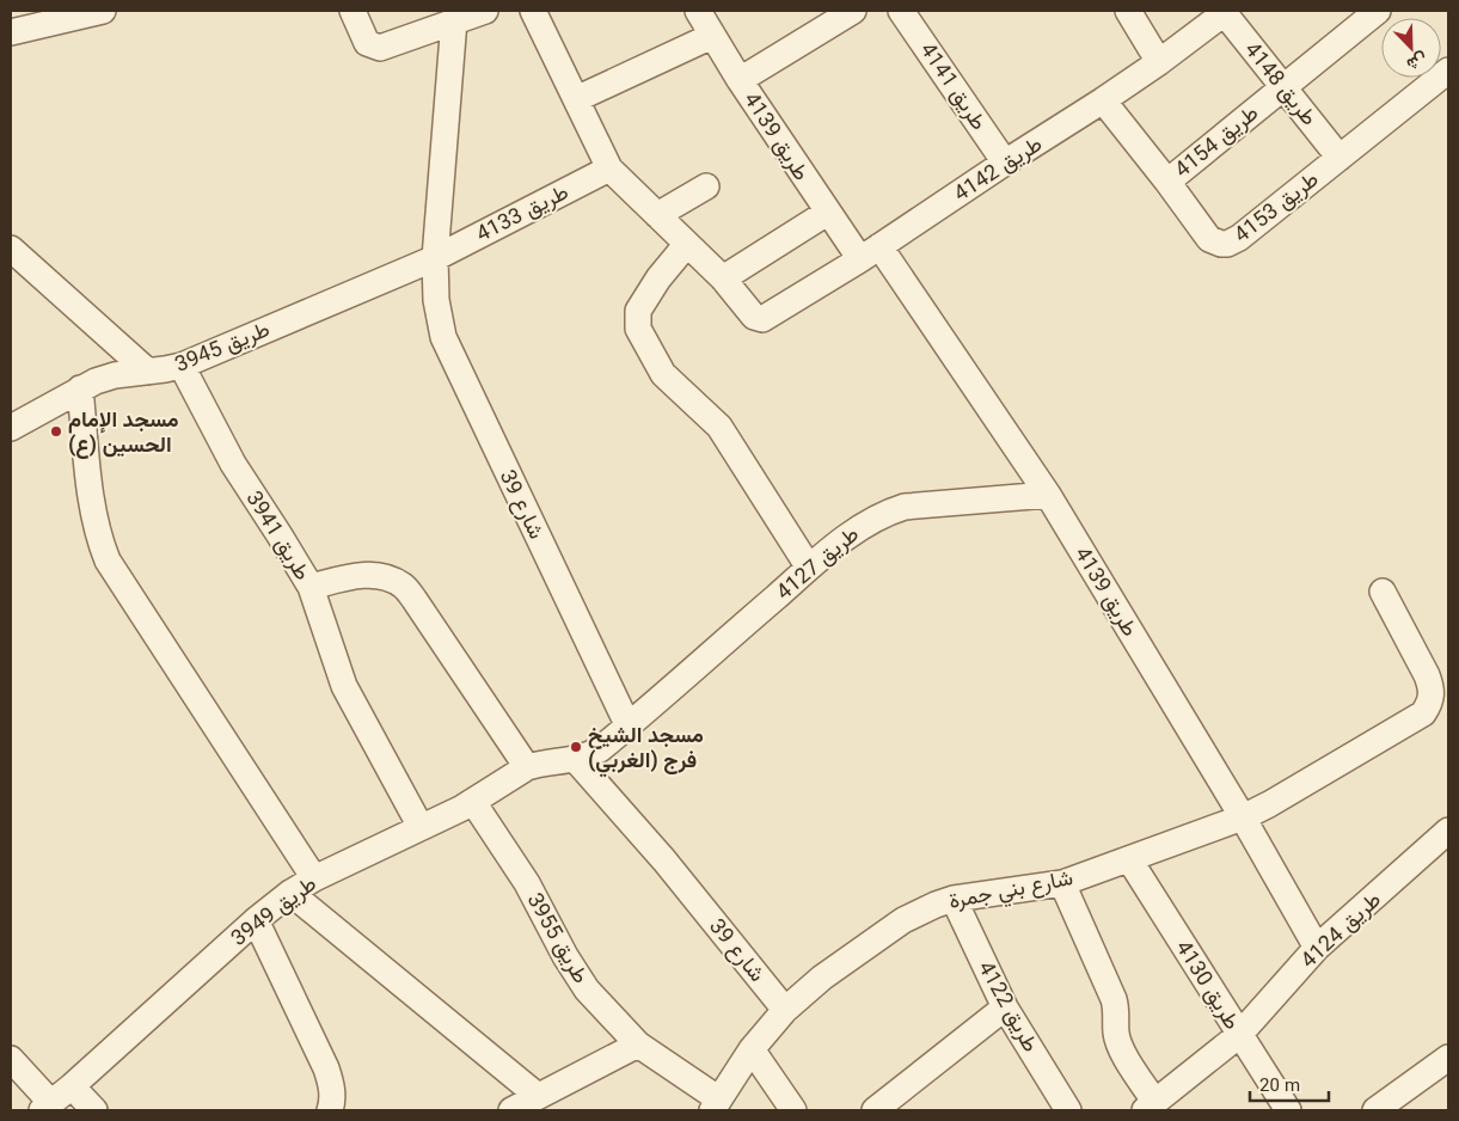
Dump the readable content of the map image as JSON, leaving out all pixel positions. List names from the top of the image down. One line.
{"streets":{"street":["طريق 4148","طريق 4141","طريق 4139","طريق 4154","طريق 4142","طريق 4153","طريق 4133","طريق 3945","شارع 39","طريق 3941","طريق 4127","شارع بني جمرة","طريق 3949","طريق 4124","طريق 3955","طريق 4130","طريق 4122"]},"crossings":[["طريق 4148","طريق 4154"],["طريق 4148","طريق 4142"],["طريق 4148","طريق 4153"],["طريق 4141","طريق 4142"],["طريق 4139","طريق 4142"],["طريق 4139","طريق 4127"],["طريق 4139","شارع بني جمرة"],["طريق 4139","طريق 4124"],["طريق 4154","طريق 4153"],["طريق 4142","طريق 4153"],["طريق 4133","طريق 3945"],["طريق 4133","شارع 39"],["طريق 3945","شارع 39"],["طريق 3945","طريق 3941"],["شارع 39","طريق 4127"],["شارع 39","شارع بني جمرة"],["شارع 39","طريق 3949"],["طريق 3941","طريق 3949"],["شارع بني جمرة","طريق 3955"],["شارع بني جمرة","طريق 4130"],["شارع بني جمرة","طريق 4122"],["طريق 3949","طريق 3955"],["طريق 4124","طريق 4130"]],"places":["مسجد الإمام الحسين (ع)","مسجد الشيخ فرج (الغربي)"],"scale_bar":"20 m","north":"bottom right"}
